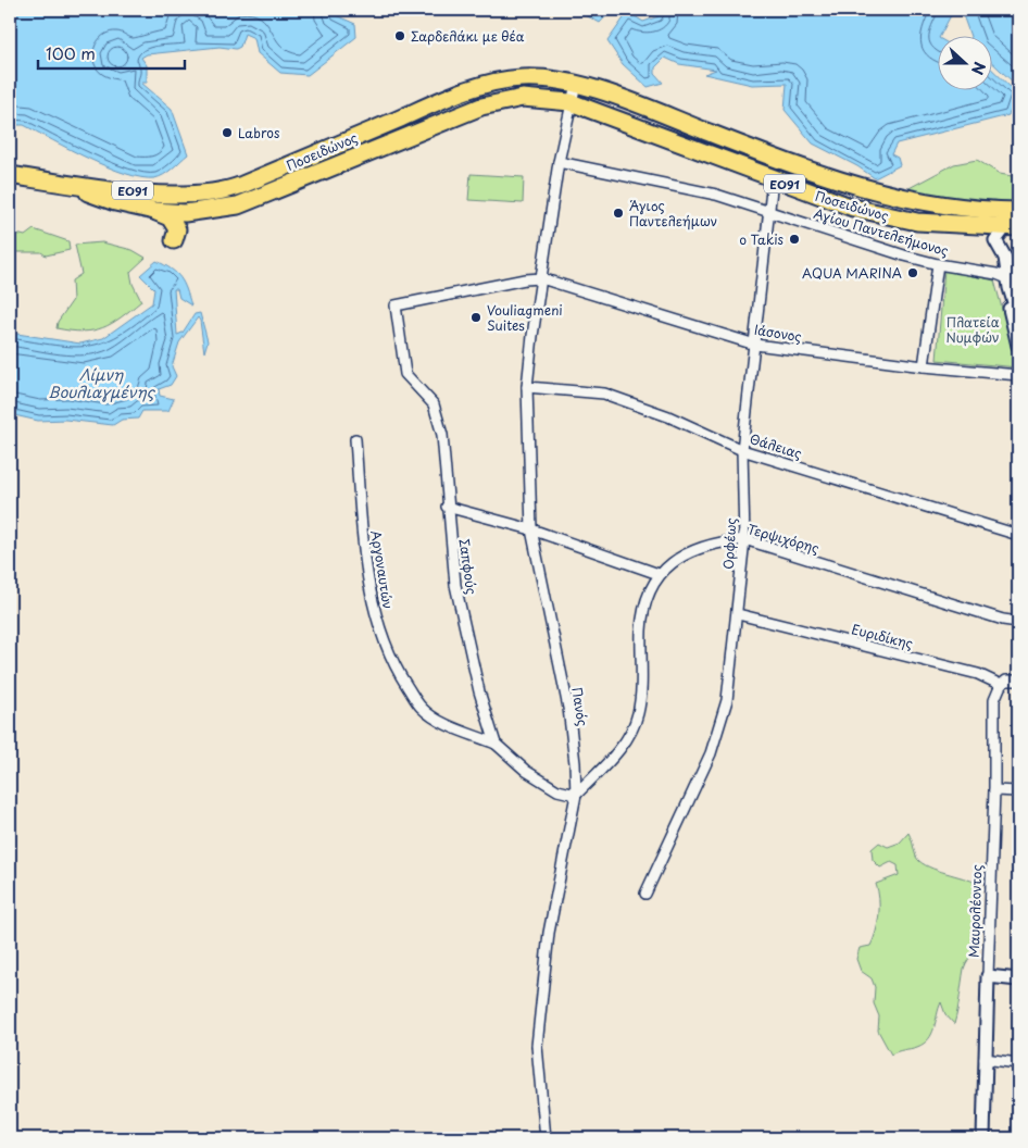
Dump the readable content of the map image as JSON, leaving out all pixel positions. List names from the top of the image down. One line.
{"streets":{"main road":["Ποσειδώνος","ΕΟ91"],"street":["Αγίου Παντελεήμονος","Ιάσονος","Θάλειας","Τερψιχόρης","Ορφέως","Σαπφούς","Αργοναυτών","Ευριδίκης","Πανός","Μαυρολέοντος"]},"crossings":[["Ποσειδώνος","Ορφέως"],["Αγίου Παντελεήμονος","Ορφέως"],["Ιάσονος","Ορφέως"],["Ιάσονος","Σαπφούς"],["Ιάσονος","Πανός"],["Θάλειας","Ορφέως"],["Θάλειας","Πανός"],["Τερψιχόρης","Ορφέως"],["Ορφέως","Ευριδίκης"],["Σαπφούς","Αργοναυτών"],["Σαπφούς","Πανός"],["Ευριδίκης","Μαυρολέοντος"]],"water":["Λίμνη Βουλιαγμένης"],"parks":["Πλατεία Νυμφών"],"places":["Σαρδελάκι με θέα","Labros","Άγιος Παντελεήμων","o Takis","AQUA MARINA","Vouliagmeni Suites"],"scale_bar":"100 m","north":"right"}
